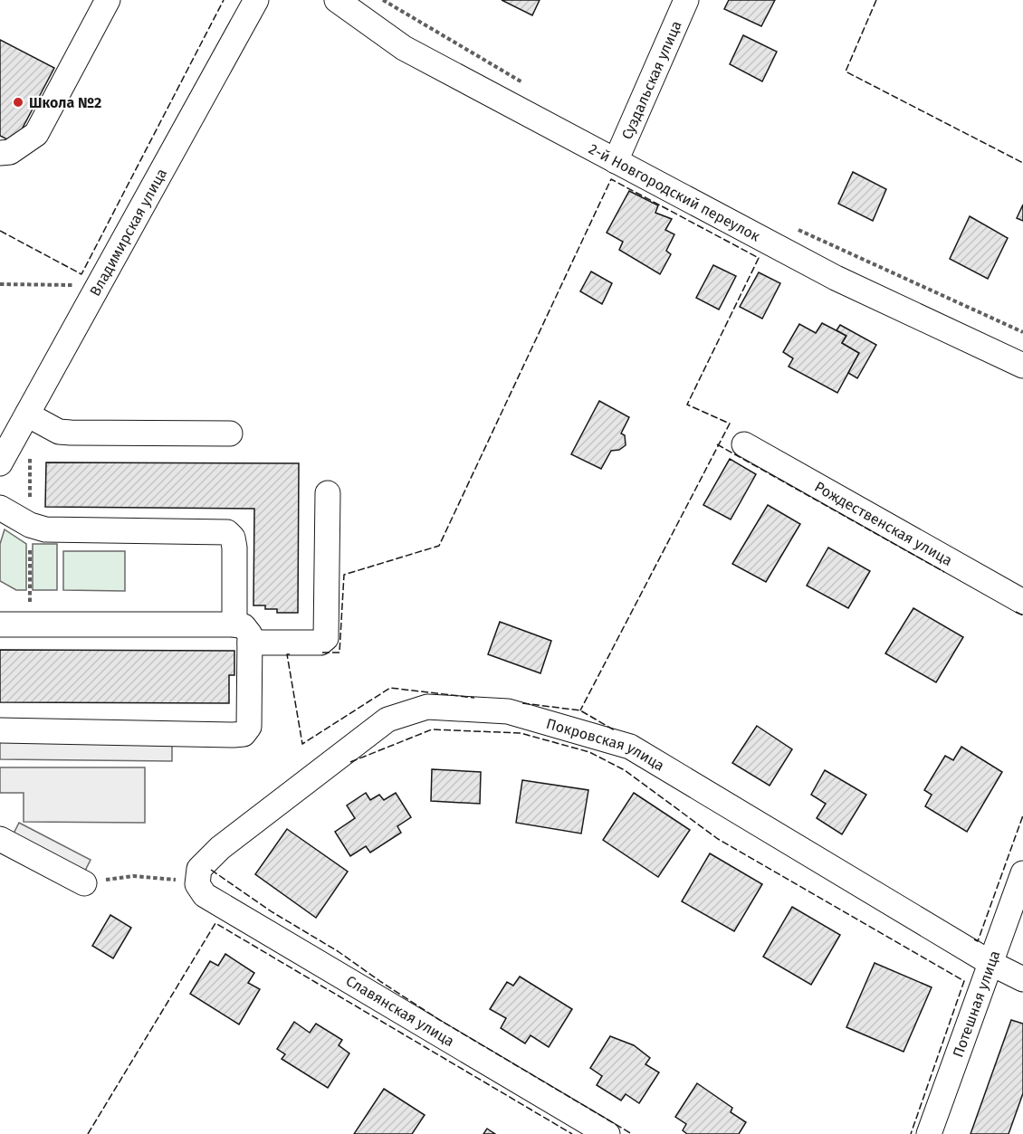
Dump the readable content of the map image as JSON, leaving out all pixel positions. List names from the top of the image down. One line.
{"streets":{"street":["Суздальская улица","2-й Новгородский переулок","Владимирская улица","Рождественская улица","Покровская улица","Потешная улица","Славянская улица"]},"crossings":[["Суздальская улица","2-й Новгородский переулок"],["Покровская улица","Потешная улица"],["Покровская улица","Славянская улица"]],"places":["Школа №2"]}
